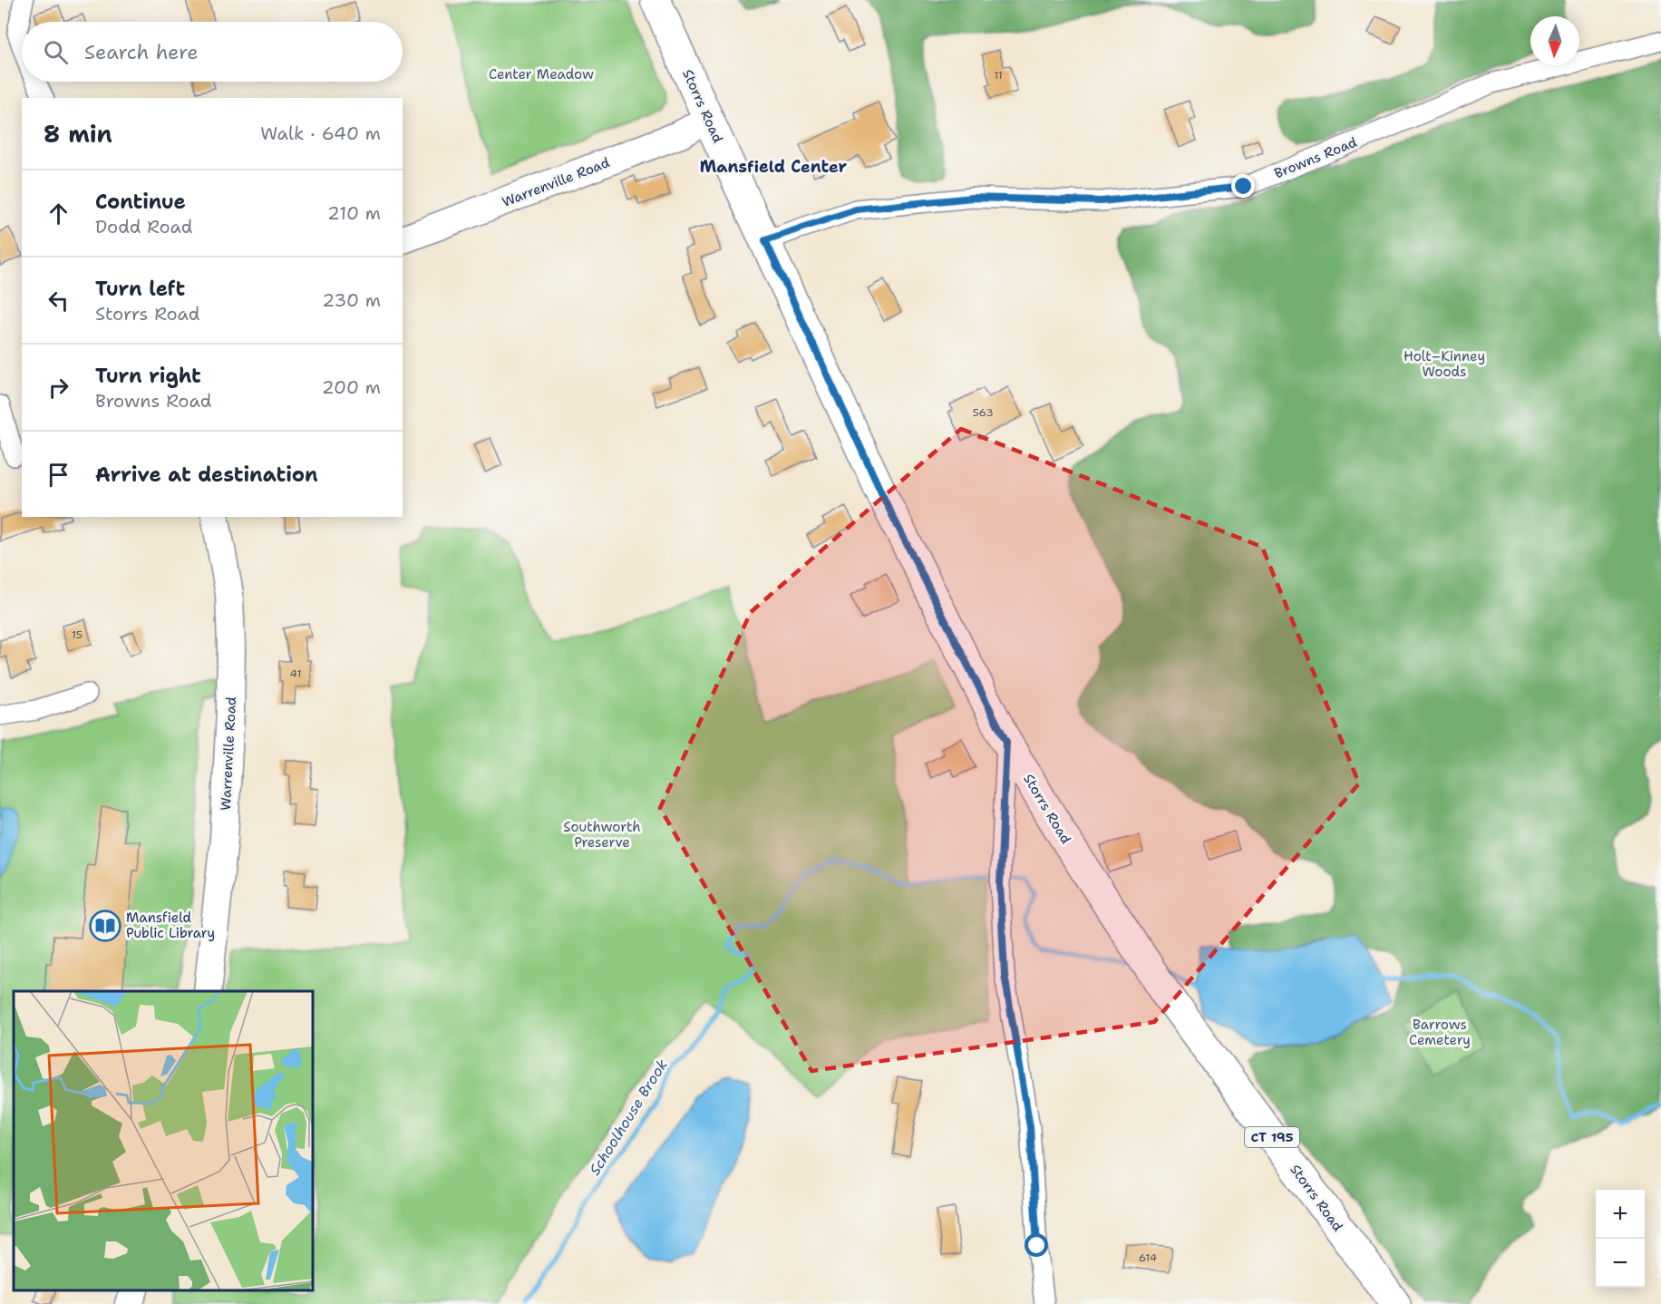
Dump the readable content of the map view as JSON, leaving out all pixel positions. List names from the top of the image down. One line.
{"streets":{"main road":["Storrs Road","Warrenville Road","CT 195"],"street":["Browns Road"]},"crossings":[["Storrs Road","Browns Road"],["Storrs Road","Warrenville Road"]],"districts":["Mansfield Center"],"water":["Schoolhouse Brook"],"parks":["Center Meadow","Holt–Kinney Woods","Southworth Preserve","Barrows Cemetery"],"places":{"library":["Mansfield Public Library"]},"house_numbers":["11","563","15","41","614"],"north":"bottom","page":{"search":"Search here","heading":["8 min","Walk · 640 m"],"list":[["Continue","Dodd Road","210 m"],["Turn left","Storrs Road","230 m"],["Turn right","Browns Road","200 m"],"Arrive at destination"],"map_buttons":["+","−"]}}
